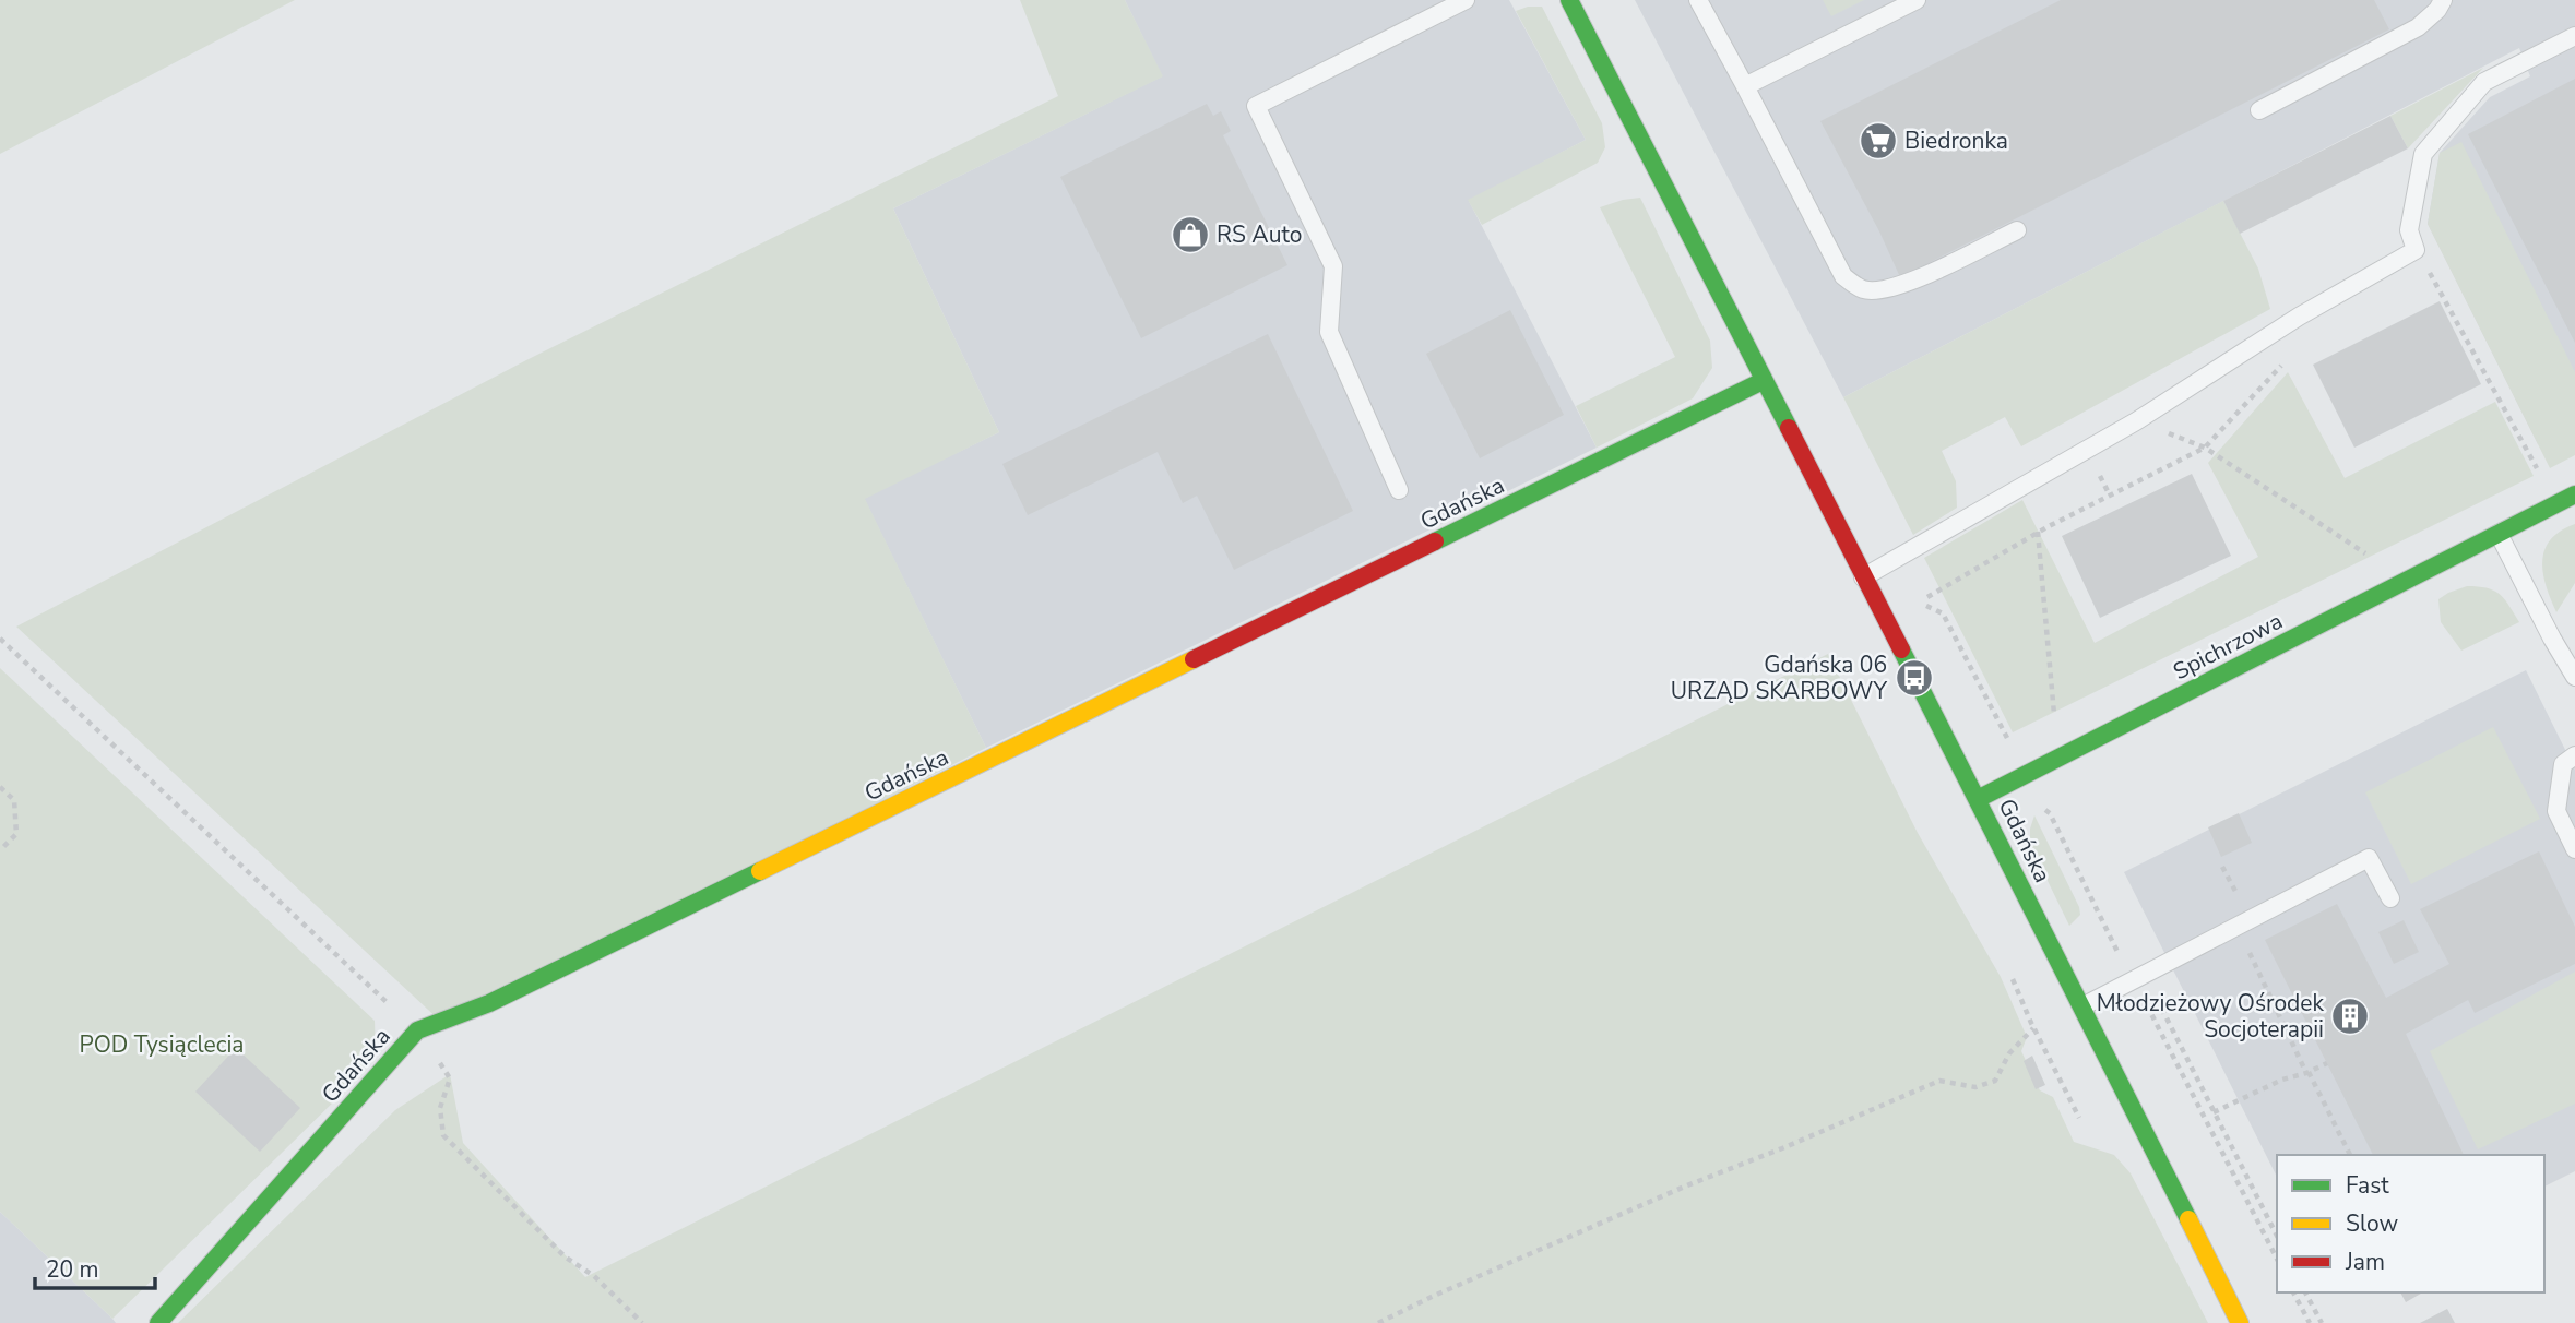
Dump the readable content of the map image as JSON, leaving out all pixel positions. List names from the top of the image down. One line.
{"streets":{"street":["Gdańska","Spichrzowa"]},"crossings":[["Gdańska","Spichrzowa"]],"parks":["POD Tysiąclecia"],"places":{"supermarket":["Biedronka"],"shop":["RS Auto"],"bus stop":["Gdańska 06 URZĄD SKARBOWY"],"building":["Młodzieżowy Ośrodek Socjoterapii"]},"legend":["Fast","Slow","Jam"],"scale_bar":"20 m"}
